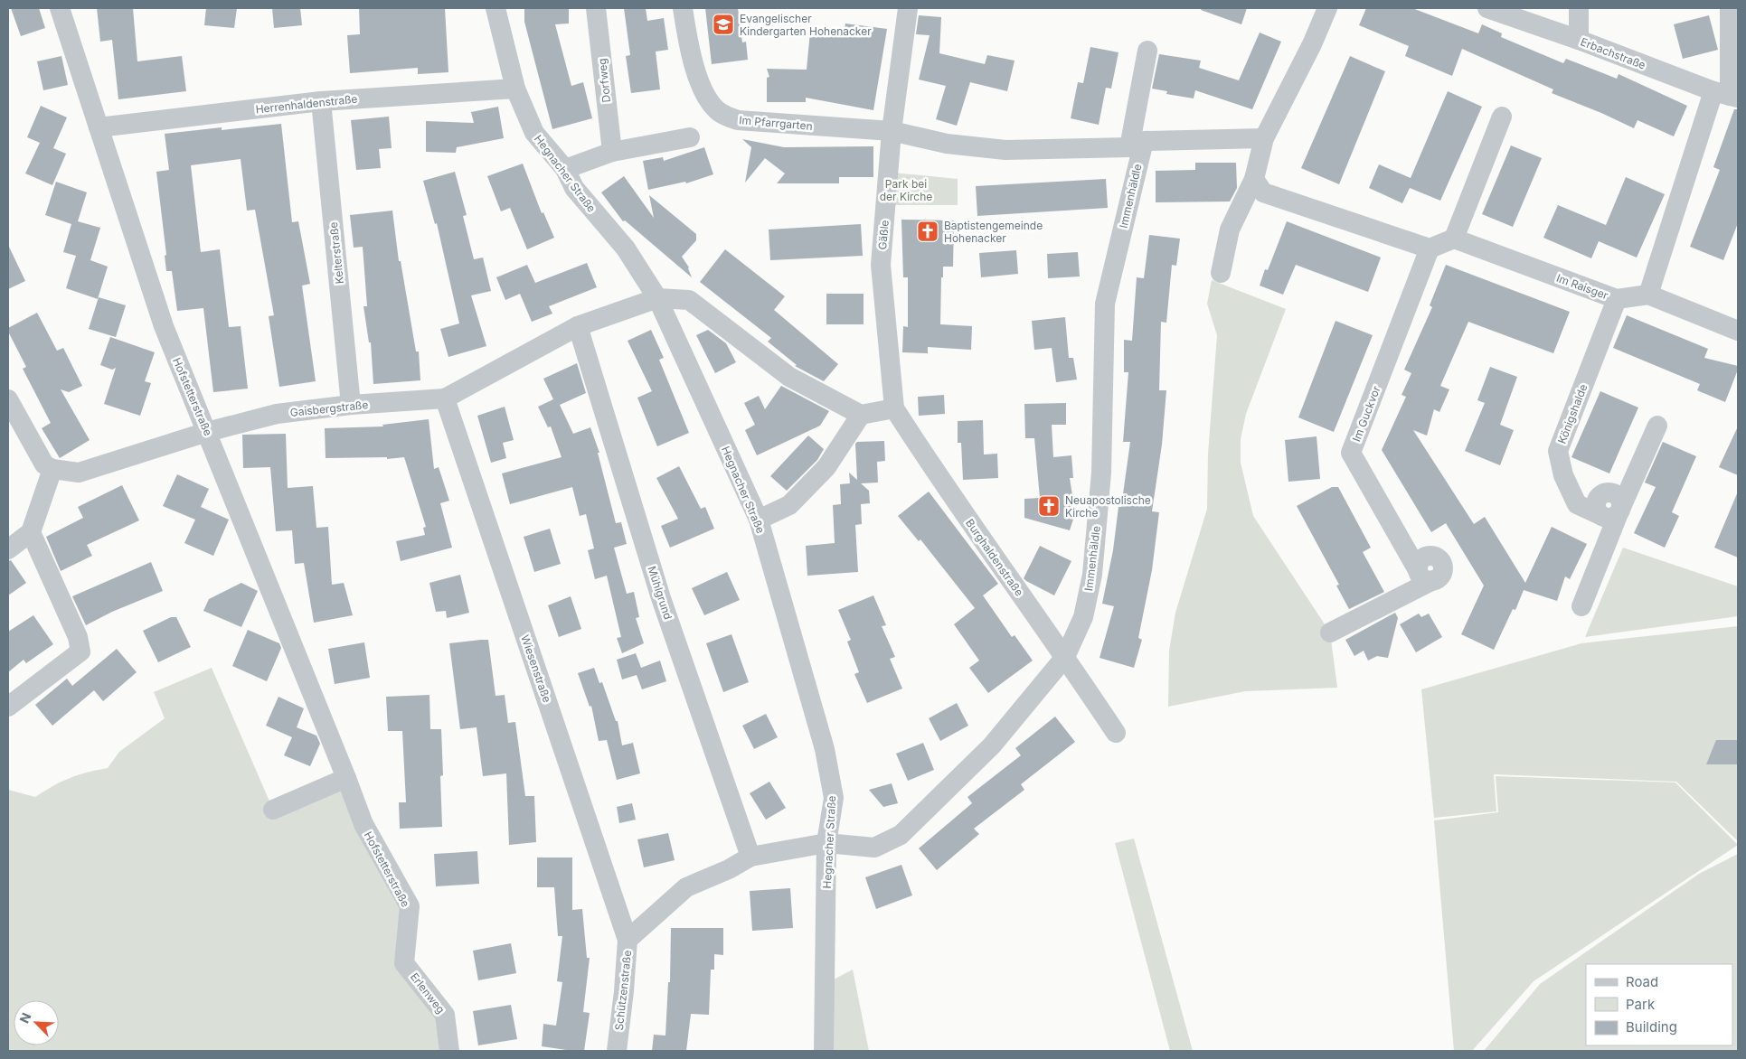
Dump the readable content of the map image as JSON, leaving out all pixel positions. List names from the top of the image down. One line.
{"streets":{"street":["Erbachstraße","Dorfweg","Herrenhaldenstraße","Im Pfarrgarten","Hegnacher Straße","Immenhäldle","Gäßle","Kelterstraße","Im Raisger","Hofstetterstraße","Gaisbergstraße","Im Guckvor","Königshalde","Burghaldenstraße","Mühlgrund","Wiesenstraße","Schützenstraße","Erlenweg"]},"crossings":[["Herrenhaldenstraße","Hegnacher Straße"],["Herrenhaldenstraße","Kelterstraße"],["Herrenhaldenstraße","Hofstetterstraße"],["Im Pfarrgarten","Immenhäldle"],["Im Pfarrgarten","Gäßle"],["Hegnacher Straße","Immenhäldle"],["Hegnacher Straße","Gaisbergstraße"],["Hegnacher Straße","Schützenstraße"],["Immenhäldle","Gäßle"],["Immenhäldle","Burghaldenstraße"],["Immenhäldle","Schützenstraße"],["Gäßle","Burghaldenstraße"],["Kelterstraße","Gaisbergstraße"],["Im Raisger","Königshalde"],["Hofstetterstraße","Gaisbergstraße"],["Hofstetterstraße","Erlenweg"],["Gaisbergstraße","Mühlgrund"],["Gaisbergstraße","Wiesenstraße"],["Mühlgrund","Schützenstraße"],["Wiesenstraße","Schützenstraße"]],"parks":["Park bei der Kirche"],"places":{"school or university":["Evangelischer Kindergarten Hohenacker"],"church":["Baptistengemeinde Hohenacker","Neuapostolische Kirche"]},"legend":["Road","Park","Building"],"north":"top left"}
